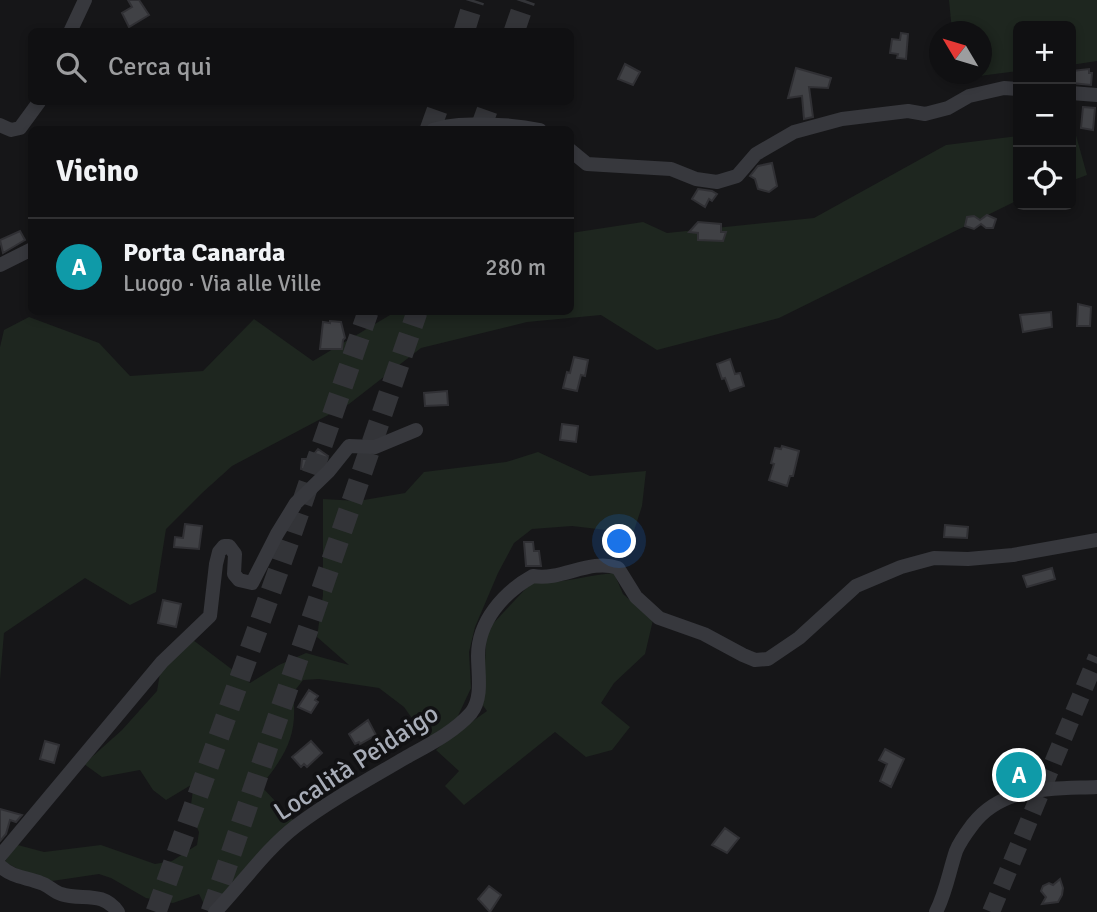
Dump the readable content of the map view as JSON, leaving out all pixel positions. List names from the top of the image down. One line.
{"streets":{"street":["Località Peidaigo"]},"north":"top left","page":{"map_buttons":["+","−"],"search":"Cerca qui","heading":"Vicino","list":[{"mark":"A","name":"Porta Canarda","note":"Luogo · Via alle Ville","value":"280 m"}],"pins":"A"}}
